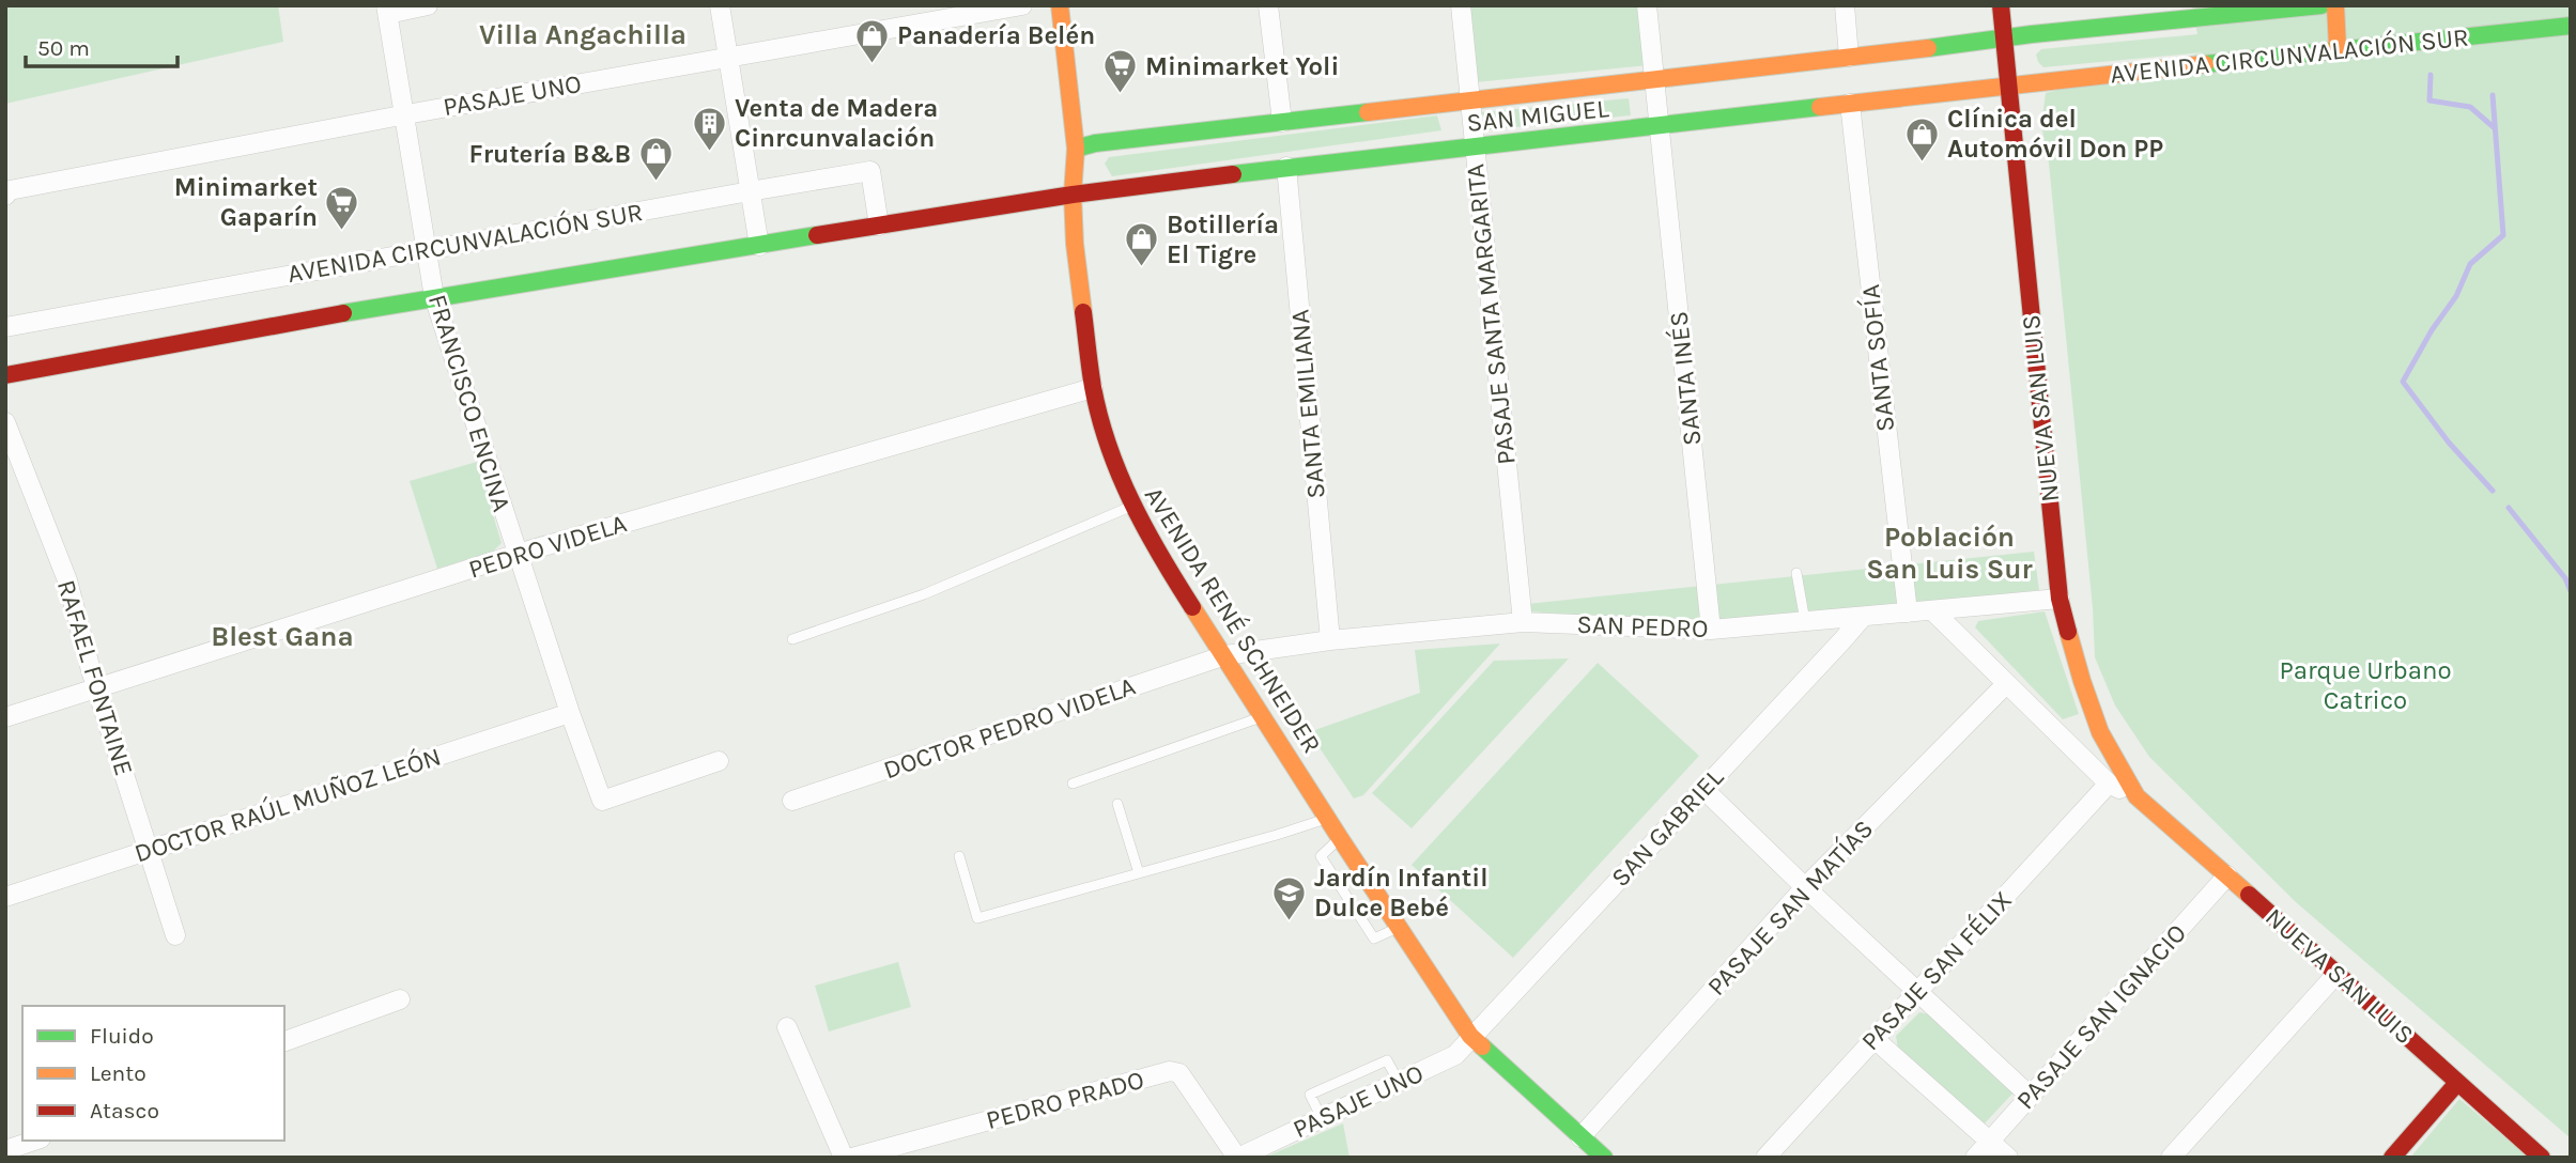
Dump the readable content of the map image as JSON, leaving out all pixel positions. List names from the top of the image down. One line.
{"streets":{"main road":["AVENIDA CIRCUNVALACIÓN SUR","SAN MIGUEL","NUEVA SAN LUIS","AVENIDA RENÉ SCHNEIDER"],"street":["PASAJE UNO","PASAJE SANTA MARGARITA","SANTA SOFÍA","SANTA INÉS","FRANCISCO ENCINA","SANTA EMILIANA","PEDRO VIDELA","SAN PEDRO","RAFAEL FONTAINE","DOCTOR PEDRO VIDELA","DOCTOR RAÚL MUÑOZ LEÓN","SAN GABRIEL","PASAJE SAN MATÍAS","PASAJE SAN FÉLIX","PASAJE SAN IGNACIO","PEDRO PRADO"]},"crossings":[["AVENIDA CIRCUNVALACIÓN SUR","SAN MIGUEL"],["AVENIDA CIRCUNVALACIÓN SUR","FRANCISCO ENCINA"],["AVENIDA CIRCUNVALACIÓN SUR","NUEVA SAN LUIS"],["AVENIDA CIRCUNVALACIÓN SUR","AVENIDA RENÉ SCHNEIDER"],["PASAJE UNO","FRANCISCO ENCINA"],["PASAJE UNO","AVENIDA RENÉ SCHNEIDER"],["PASAJE UNO","SAN GABRIEL"],["PASAJE UNO","PEDRO PRADO"],["SAN MIGUEL","PASAJE SANTA MARGARITA"],["SAN MIGUEL","SANTA SOFÍA"],["SAN MIGUEL","SANTA INÉS"],["SAN MIGUEL","SANTA EMILIANA"],["SAN MIGUEL","NUEVA SAN LUIS"],["SAN MIGUEL","AVENIDA RENÉ SCHNEIDER"],["PASAJE SANTA MARGARITA","SAN PEDRO"],["SANTA SOFÍA","SAN PEDRO"],["SANTA INÉS","SAN PEDRO"],["FRANCISCO ENCINA","PEDRO VIDELA"],["FRANCISCO ENCINA","DOCTOR RAÚL MUÑOZ LEÓN"],["SANTA EMILIANA","SAN PEDRO"],["NUEVA SAN LUIS","SAN PEDRO"],["NUEVA SAN LUIS","PASAJE SAN MATÍAS"],["NUEVA SAN LUIS","PASAJE SAN FÉLIX"],["NUEVA SAN LUIS","PASAJE SAN IGNACIO"],["PEDRO VIDELA","AVENIDA RENÉ SCHNEIDER"],["PEDRO VIDELA","RAFAEL FONTAINE"],["AVENIDA RENÉ SCHNEIDER","SAN PEDRO"],["AVENIDA RENÉ SCHNEIDER","DOCTOR PEDRO VIDELA"],["AVENIDA RENÉ SCHNEIDER","SAN GABRIEL"],["AVENIDA RENÉ SCHNEIDER","PASAJE SAN MATÍAS"],["SAN PEDRO","DOCTOR PEDRO VIDELA"],["SAN PEDRO","SAN GABRIEL"],["RAFAEL FONTAINE","DOCTOR RAÚL MUÑOZ LEÓN"]],"districts":["Villa Angachilla","Población San Luis Sur","Blest Gana"],"parks":["Parque Urbano Catrico"],"places":{"shop":["Panadería Belén","Clínica del Automóvil Don PP","Frutería B&B","Botillería El Tigre"],"supermarket":["Minimarket Yoli","Minimarket Gaparín"],"building":["Venta de Madera Cinrcunvalación"],"school or university":["Jardín Infantil Dulce Bebé"]},"legend":["Fluido","Lento","Atasco"],"scale_bar":"50 m"}
